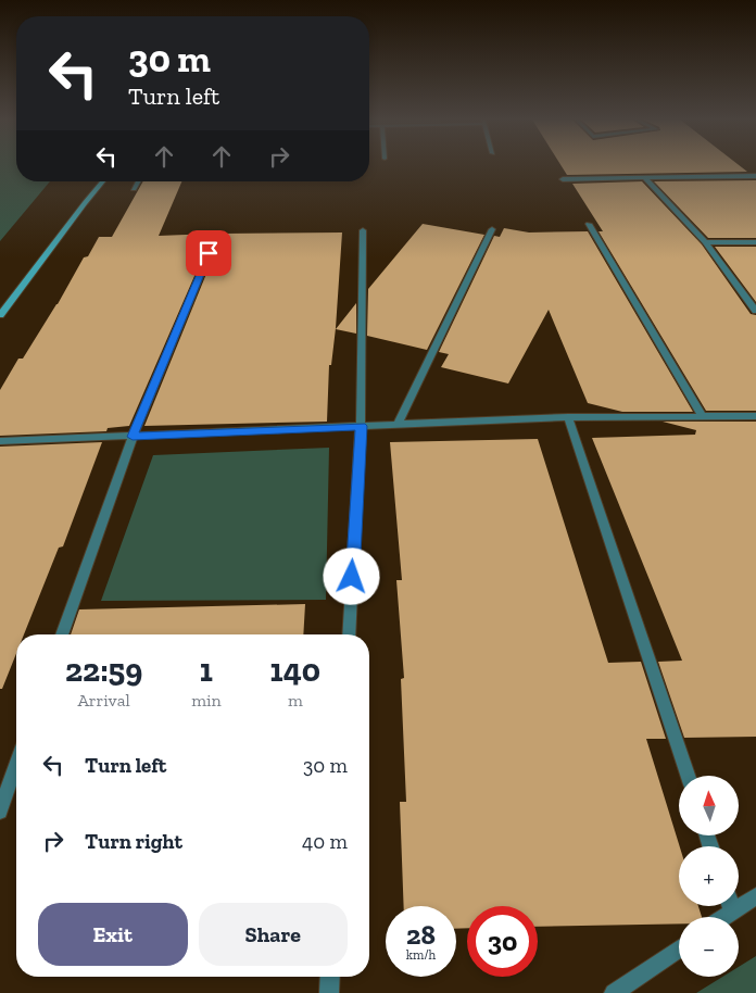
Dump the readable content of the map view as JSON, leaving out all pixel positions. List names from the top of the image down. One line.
{"north":"top","page":{"turn":["30 m","Turn left"],"eta":["22:59","Arrival","1","min","140","m"],"list":[{"name":"Turn left","value":"30 m"},{"name":"Turn right","value":"40 m"}],"map_buttons":["+","−"],"buttons":["Exit","Share"],"speed":"28 km/h","limit":"30"}}
